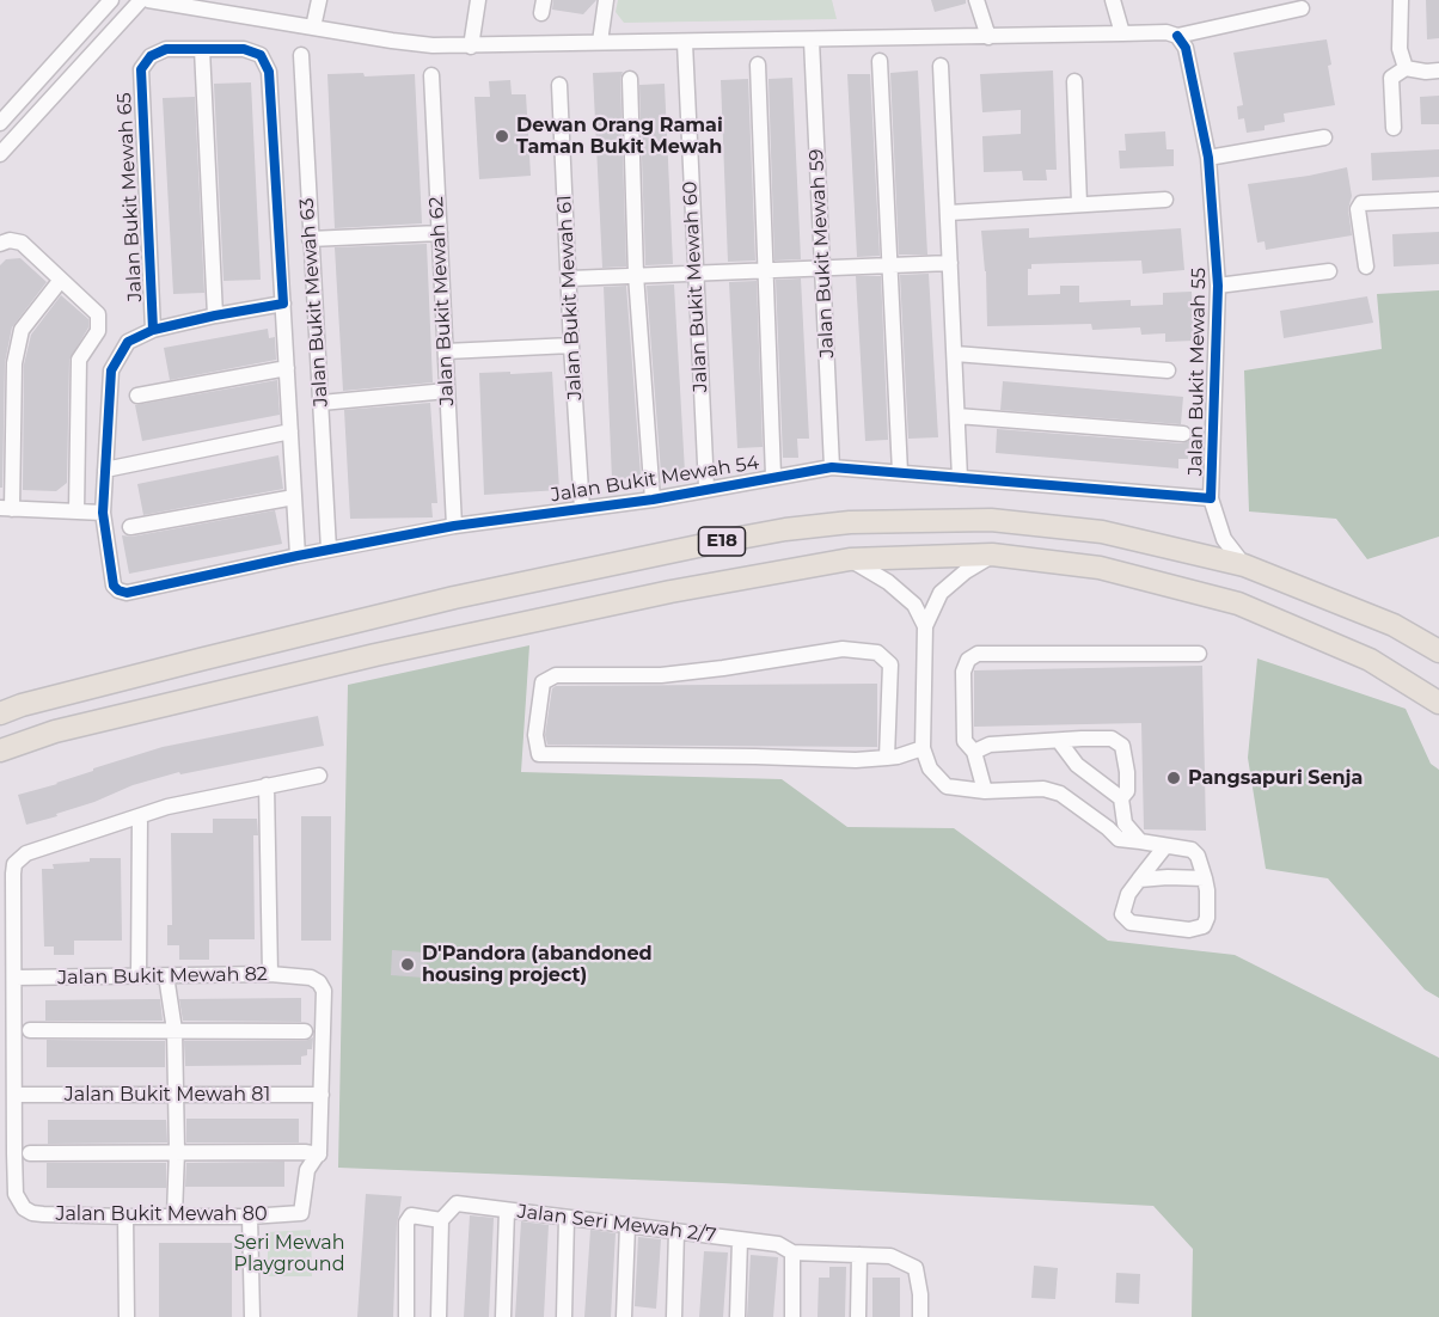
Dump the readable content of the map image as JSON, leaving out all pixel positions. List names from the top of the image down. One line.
{"streets":{"highway":["E18"],"street":["Jalan Bukit Mewah 65","Jalan Bukit Mewah 59","Jalan Bukit Mewah 60","Jalan Bukit Mewah 61","Jalan Bukit Mewah 62","Jalan Bukit Mewah 63","Jalan Bukit Mewah 55","Jalan Bukit Mewah 54","Jalan Bukit Mewah 82","Jalan Bukit Mewah 81","Jalan Bukit Mewah 80","Jalan Seri Mewah 2/7"]},"crossings":[["Jalan Bukit Mewah 65","Jalan Bukit Mewah 54"],["Jalan Bukit Mewah 59","Jalan Bukit Mewah 54"],["Jalan Bukit Mewah 60","Jalan Bukit Mewah 54"],["Jalan Bukit Mewah 61","Jalan Bukit Mewah 54"],["Jalan Bukit Mewah 62","Jalan Bukit Mewah 54"],["Jalan Bukit Mewah 63","Jalan Bukit Mewah 54"],["Jalan Bukit Mewah 55","Jalan Bukit Mewah 54"],["Jalan Bukit Mewah 55","E18"],["Jalan Bukit Mewah 82","Jalan Bukit Mewah 81"],["Jalan Bukit Mewah 81","Jalan Bukit Mewah 80"]],"parks":["Seri Mewah Playground"],"places":["Dewan Orang Ramai Taman Bukit Mewah","Pangsapuri Senja","D'Pandora (abandoned housing project)"]}
